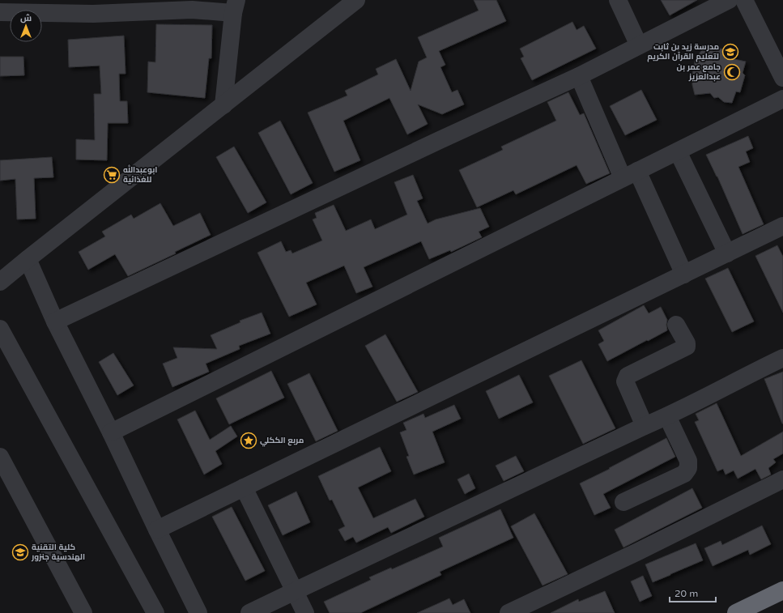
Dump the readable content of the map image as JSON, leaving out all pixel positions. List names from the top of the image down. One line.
{"places":{"school or university":["مدرسة زيد بن ثابت لتعليم القرآن الكريم","كلية التقنية الهندسية جنزور"],"mosque":["جامع عمر بن عبدالعزيز"],"supermarket":["ابوعبدالله للغذائية"],"place":["مربع الككلي"]},"scale_bar":"20 m","north":"top"}
